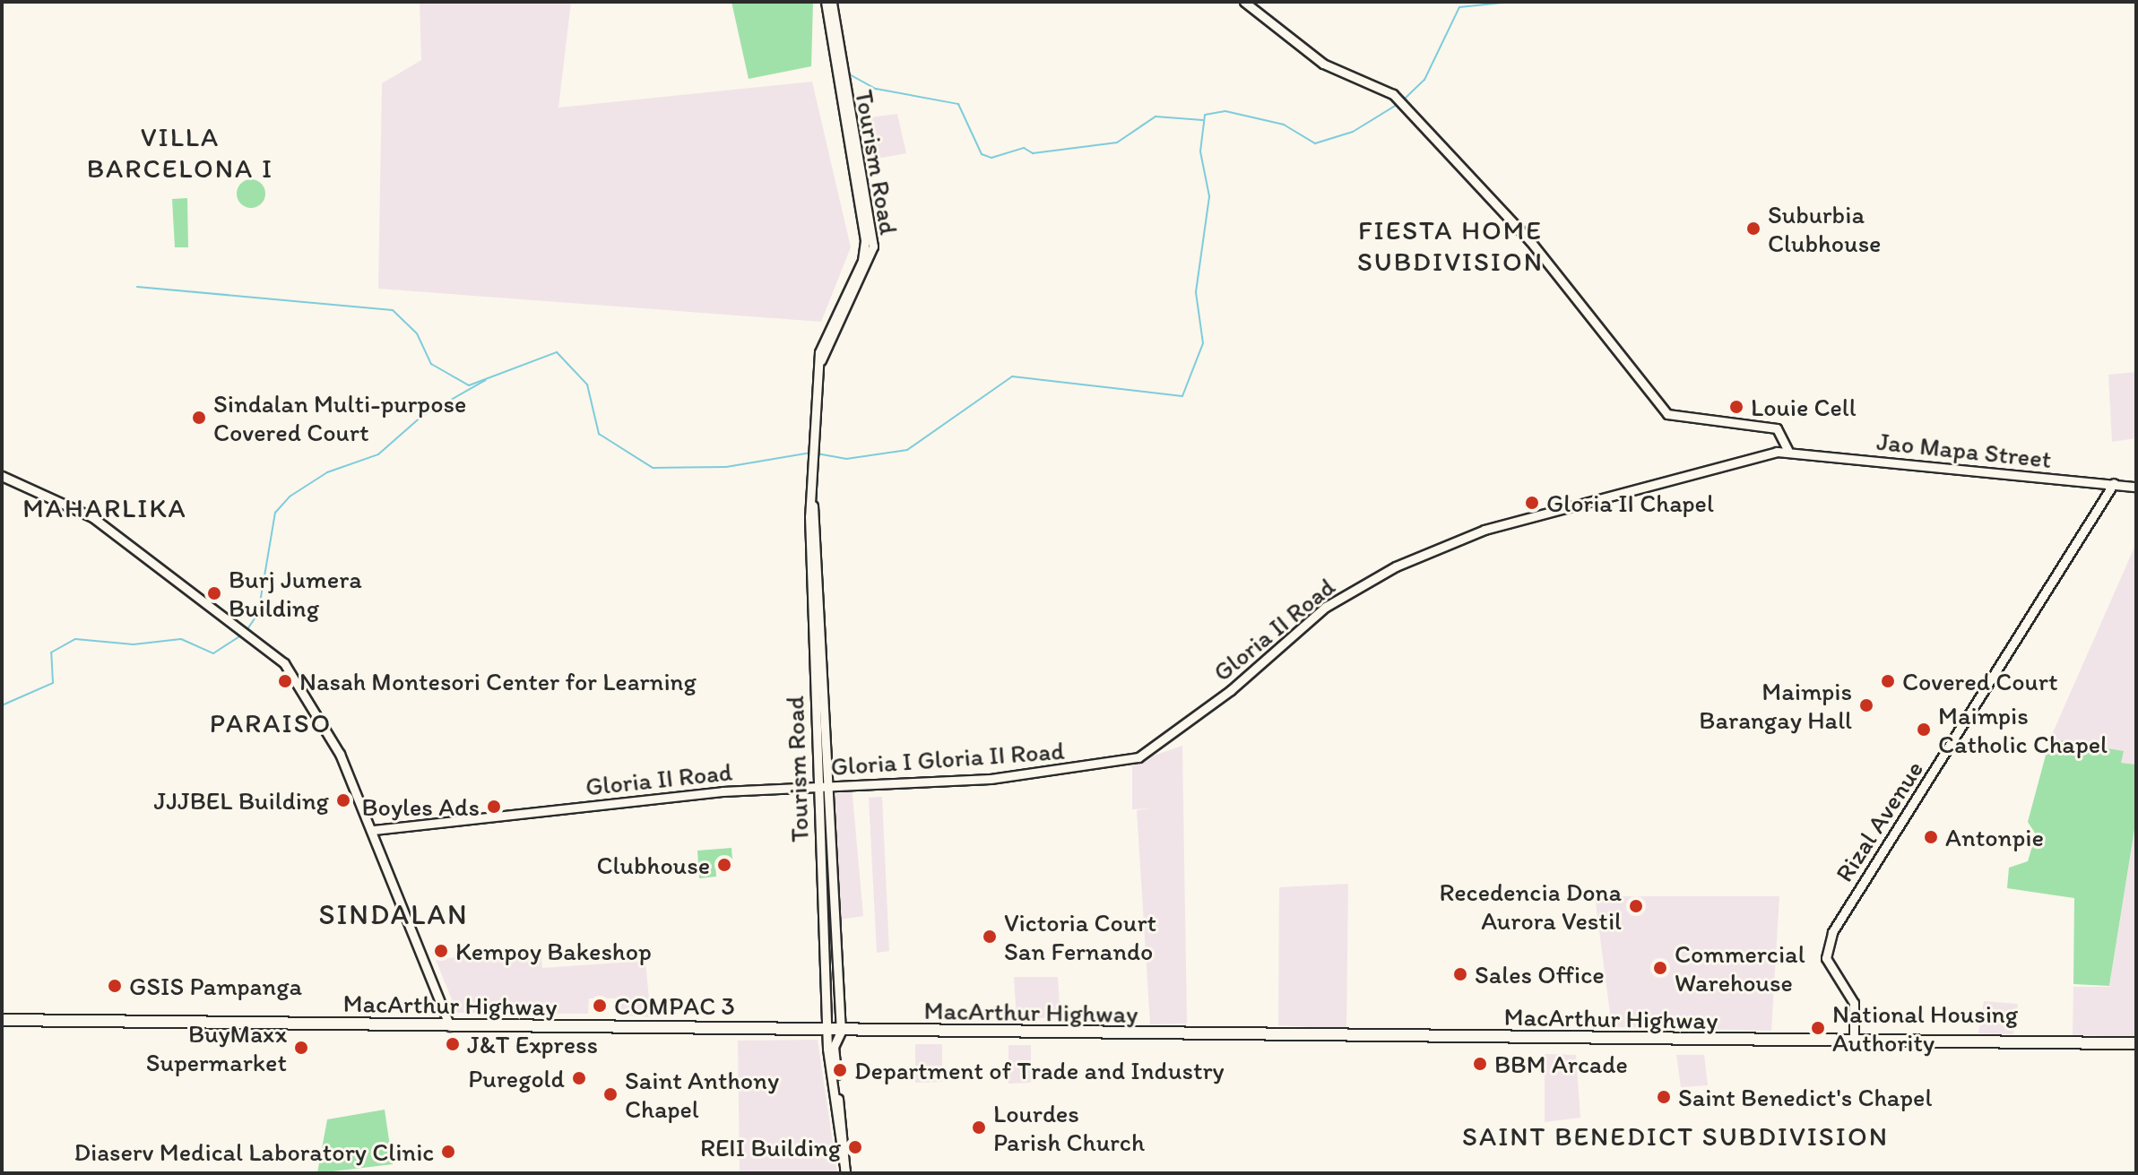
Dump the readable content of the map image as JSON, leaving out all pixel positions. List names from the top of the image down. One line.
{"streets":{"highway":["MacArthur Highway"],"street":["Tourism Road","Jao Mapa Street","Gloria II Road","Gloria I Gloria II Road","Rizal Avenue"]},"crossings":[["Tourism Road","Gloria II Road"],["Tourism Road","Gloria I Gloria II Road"],["Tourism Road","MacArthur Highway"],["Jao Mapa Street","Gloria II Road"],["Jao Mapa Street","Rizal Avenue"],["Gloria II Road","Gloria I Gloria II Road"],["Rizal Avenue","MacArthur Highway"]],"districts":["VILLA BARCELONA I","FIESTA HOME SUBDIVISION","MAHARLIKA","PARAISO","SINDALAN","SAINT BENEDICT SUBDIVISION"],"places":["Suburbia Clubhouse","Louie Cell","Sindalan Multi-purpose Covered Court","Gloria II Chapel","Burj Jumera Building","Nasah Montesori Center for Learning","Covered Court","Maimpis Barangay Hall","Maimpis Catholic Chapel","JJJBEL Building","Boyles Ads","Antonpie","Clubhouse","Recedencia Dona Aurora Vestil","Victoria Court San Fernando","Kempoy Bakeshop","Commercial Warehouse","Sales Office","GSIS Pampanga","COMPAC 3","National Housing Authority","J&T Express","BuyMaxx Supermarket","BBM Arcade","Department of Trade and Industry","Puregold","Saint Anthony Chapel","Saint Benedict's Chapel","Lourdes Parish Church","REII Building","Diaserv Medical Laboratory Clinic"]}
